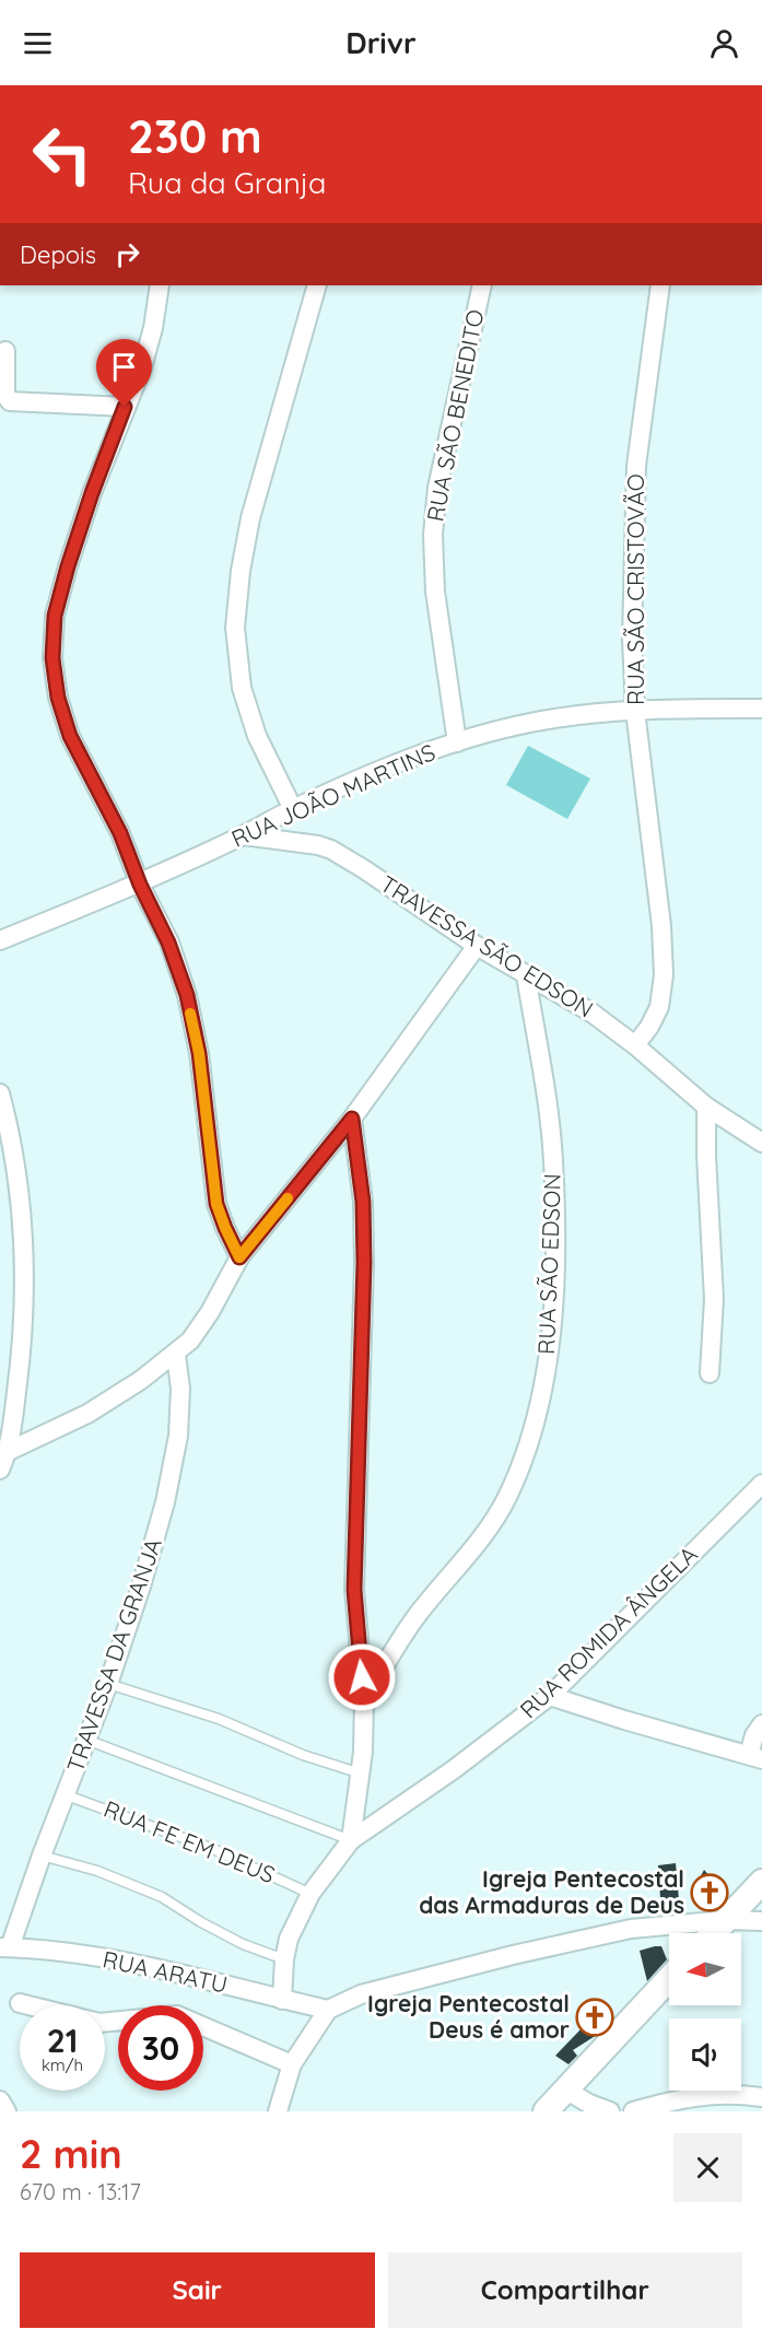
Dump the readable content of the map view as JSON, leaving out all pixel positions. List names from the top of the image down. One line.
{"streets":{"street":["RUA SÃO BENEDITO","RUA SÃO CRISTOVÃO","RUA JOÃO MARTINS","TRAVESSA SÃO EDSON","RUA SÃO EDSON","RUA ROMIDA ÂNGELA","TRAVESSA DA GRANJA","RUA ARATU"],"lane":["RUA FE EM DEUS"]},"crossings":[["RUA SÃO BENEDITO","RUA JOÃO MARTINS"],["RUA SÃO CRISTOVÃO","RUA JOÃO MARTINS"],["RUA SÃO CRISTOVÃO","TRAVESSA SÃO EDSON"],["RUA JOÃO MARTINS","TRAVESSA SÃO EDSON"],["TRAVESSA SÃO EDSON","RUA SÃO EDSON"],["TRAVESSA DA GRANJA","RUA FE EM DEUS"],["TRAVESSA DA GRANJA","RUA ARATU"]],"places":{"church":["Igreja Pentecostal das Armaduras de Deus","Igreja Pentecostal Deus é amor"]},"north":"left","page":{"header":"Drivr","turn":["230 m","Rua da Granja"],"then":"Depois","speed":"21 km/h","limit":"30","heading":["2 min","670 m · 13:17"],"buttons":["Sair","Compartilhar"]}}
